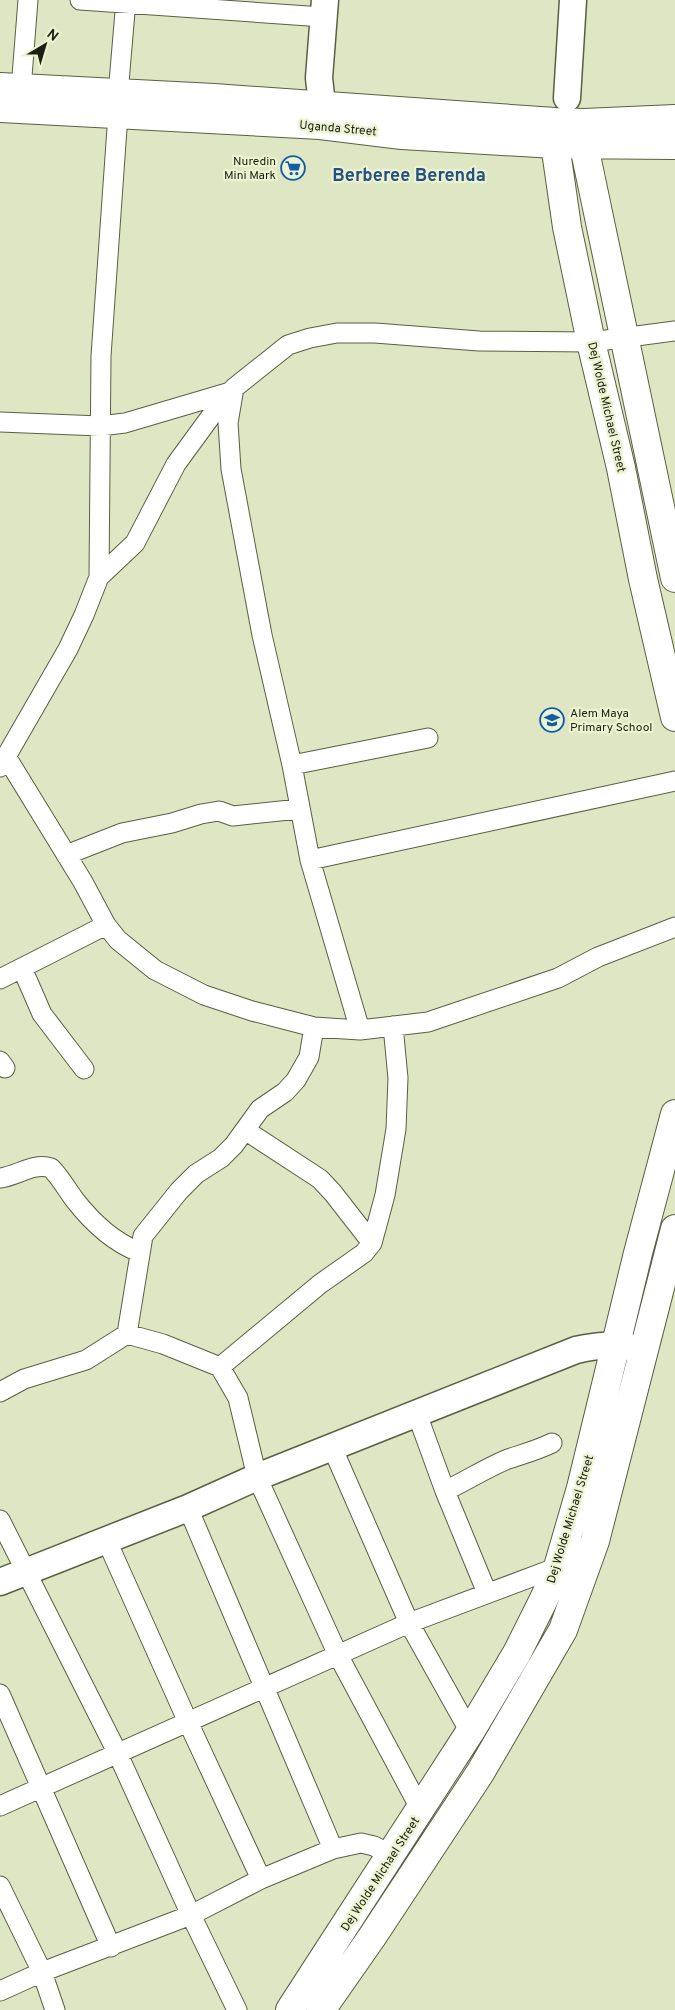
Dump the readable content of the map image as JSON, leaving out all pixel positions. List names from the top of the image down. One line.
{"streets":{"main road":["Uganda Street","Dej Wolde Michael Street"]},"crossings":[["Uganda Street","Dej Wolde Michael Street"]],"districts":["Berberee Berenda"],"places":{"supermarket":["Nuredin Mini Mark"],"school or university":["Alem Maya Primary School"]},"north":"top right"}
